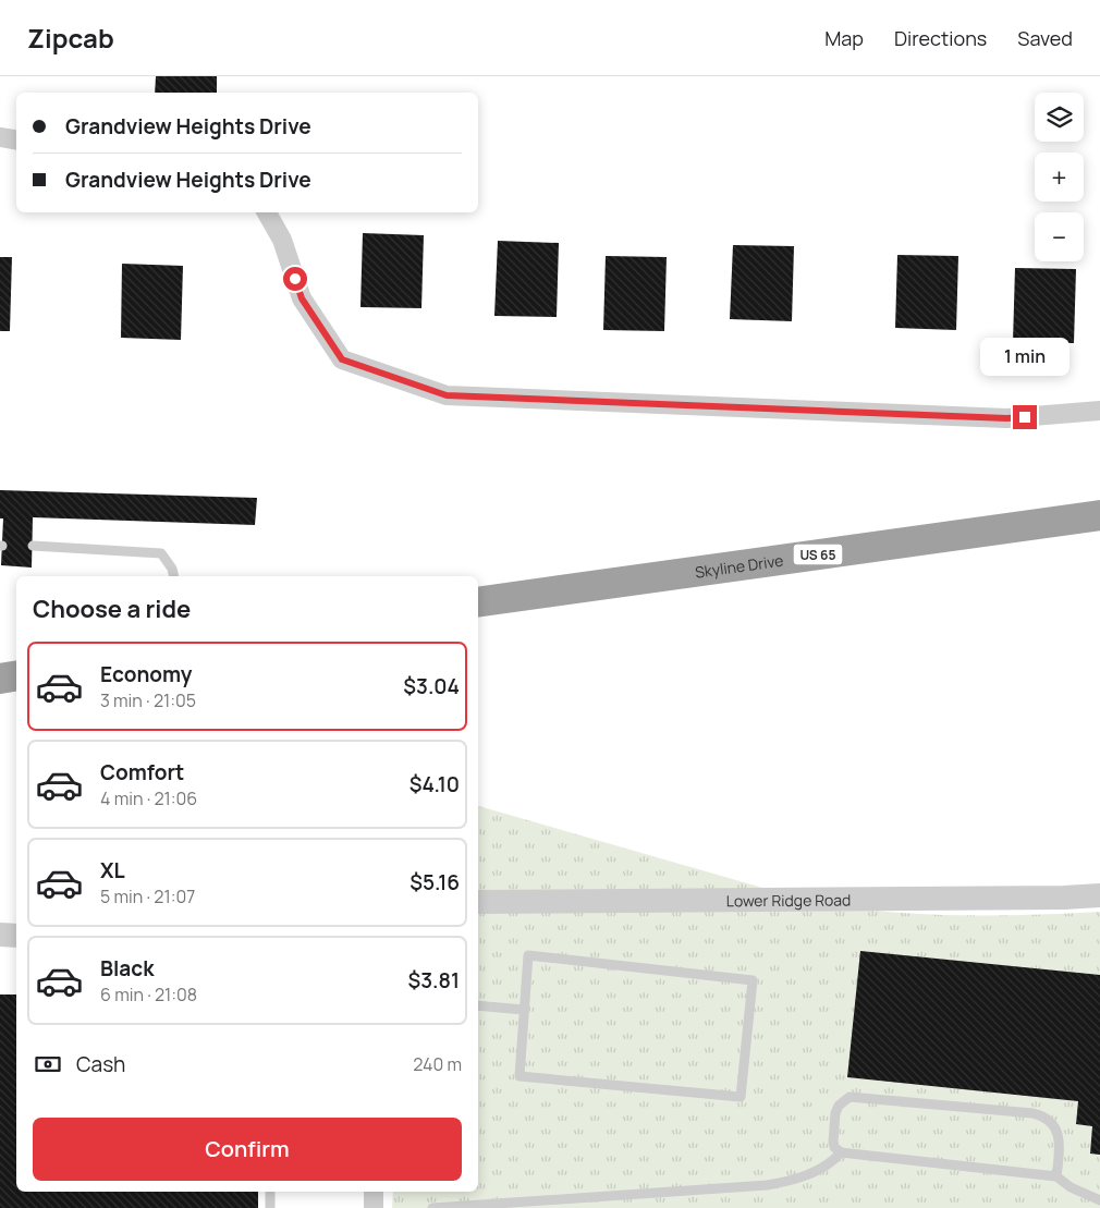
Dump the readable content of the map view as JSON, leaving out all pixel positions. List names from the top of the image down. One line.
{"streets":{"highway":["US 65","Skyline Drive"],"street":["Lower Ridge Road"]},"page":{"header":"Zipcab","nav":["Map","Directions","Saved"],"map_buttons":["+","−"],"banner":["Grandview Heights Drive","Grandview Heights Drive"],"bubble":"1 min","heading":"Choose a ride","list":[{"name":"Economy","note":"3 min · 21:05","value":"$3.04"},{"name":"Comfort","note":"4 min · 21:06","value":"$4.10"},{"name":"XL","note":"5 min · 21:07","value":"$5.16"},{"name":"Black","note":"6 min · 21:08","value":"$3.81"}],"pay":["Cash","240 m"],"buttons":"Confirm"}}
